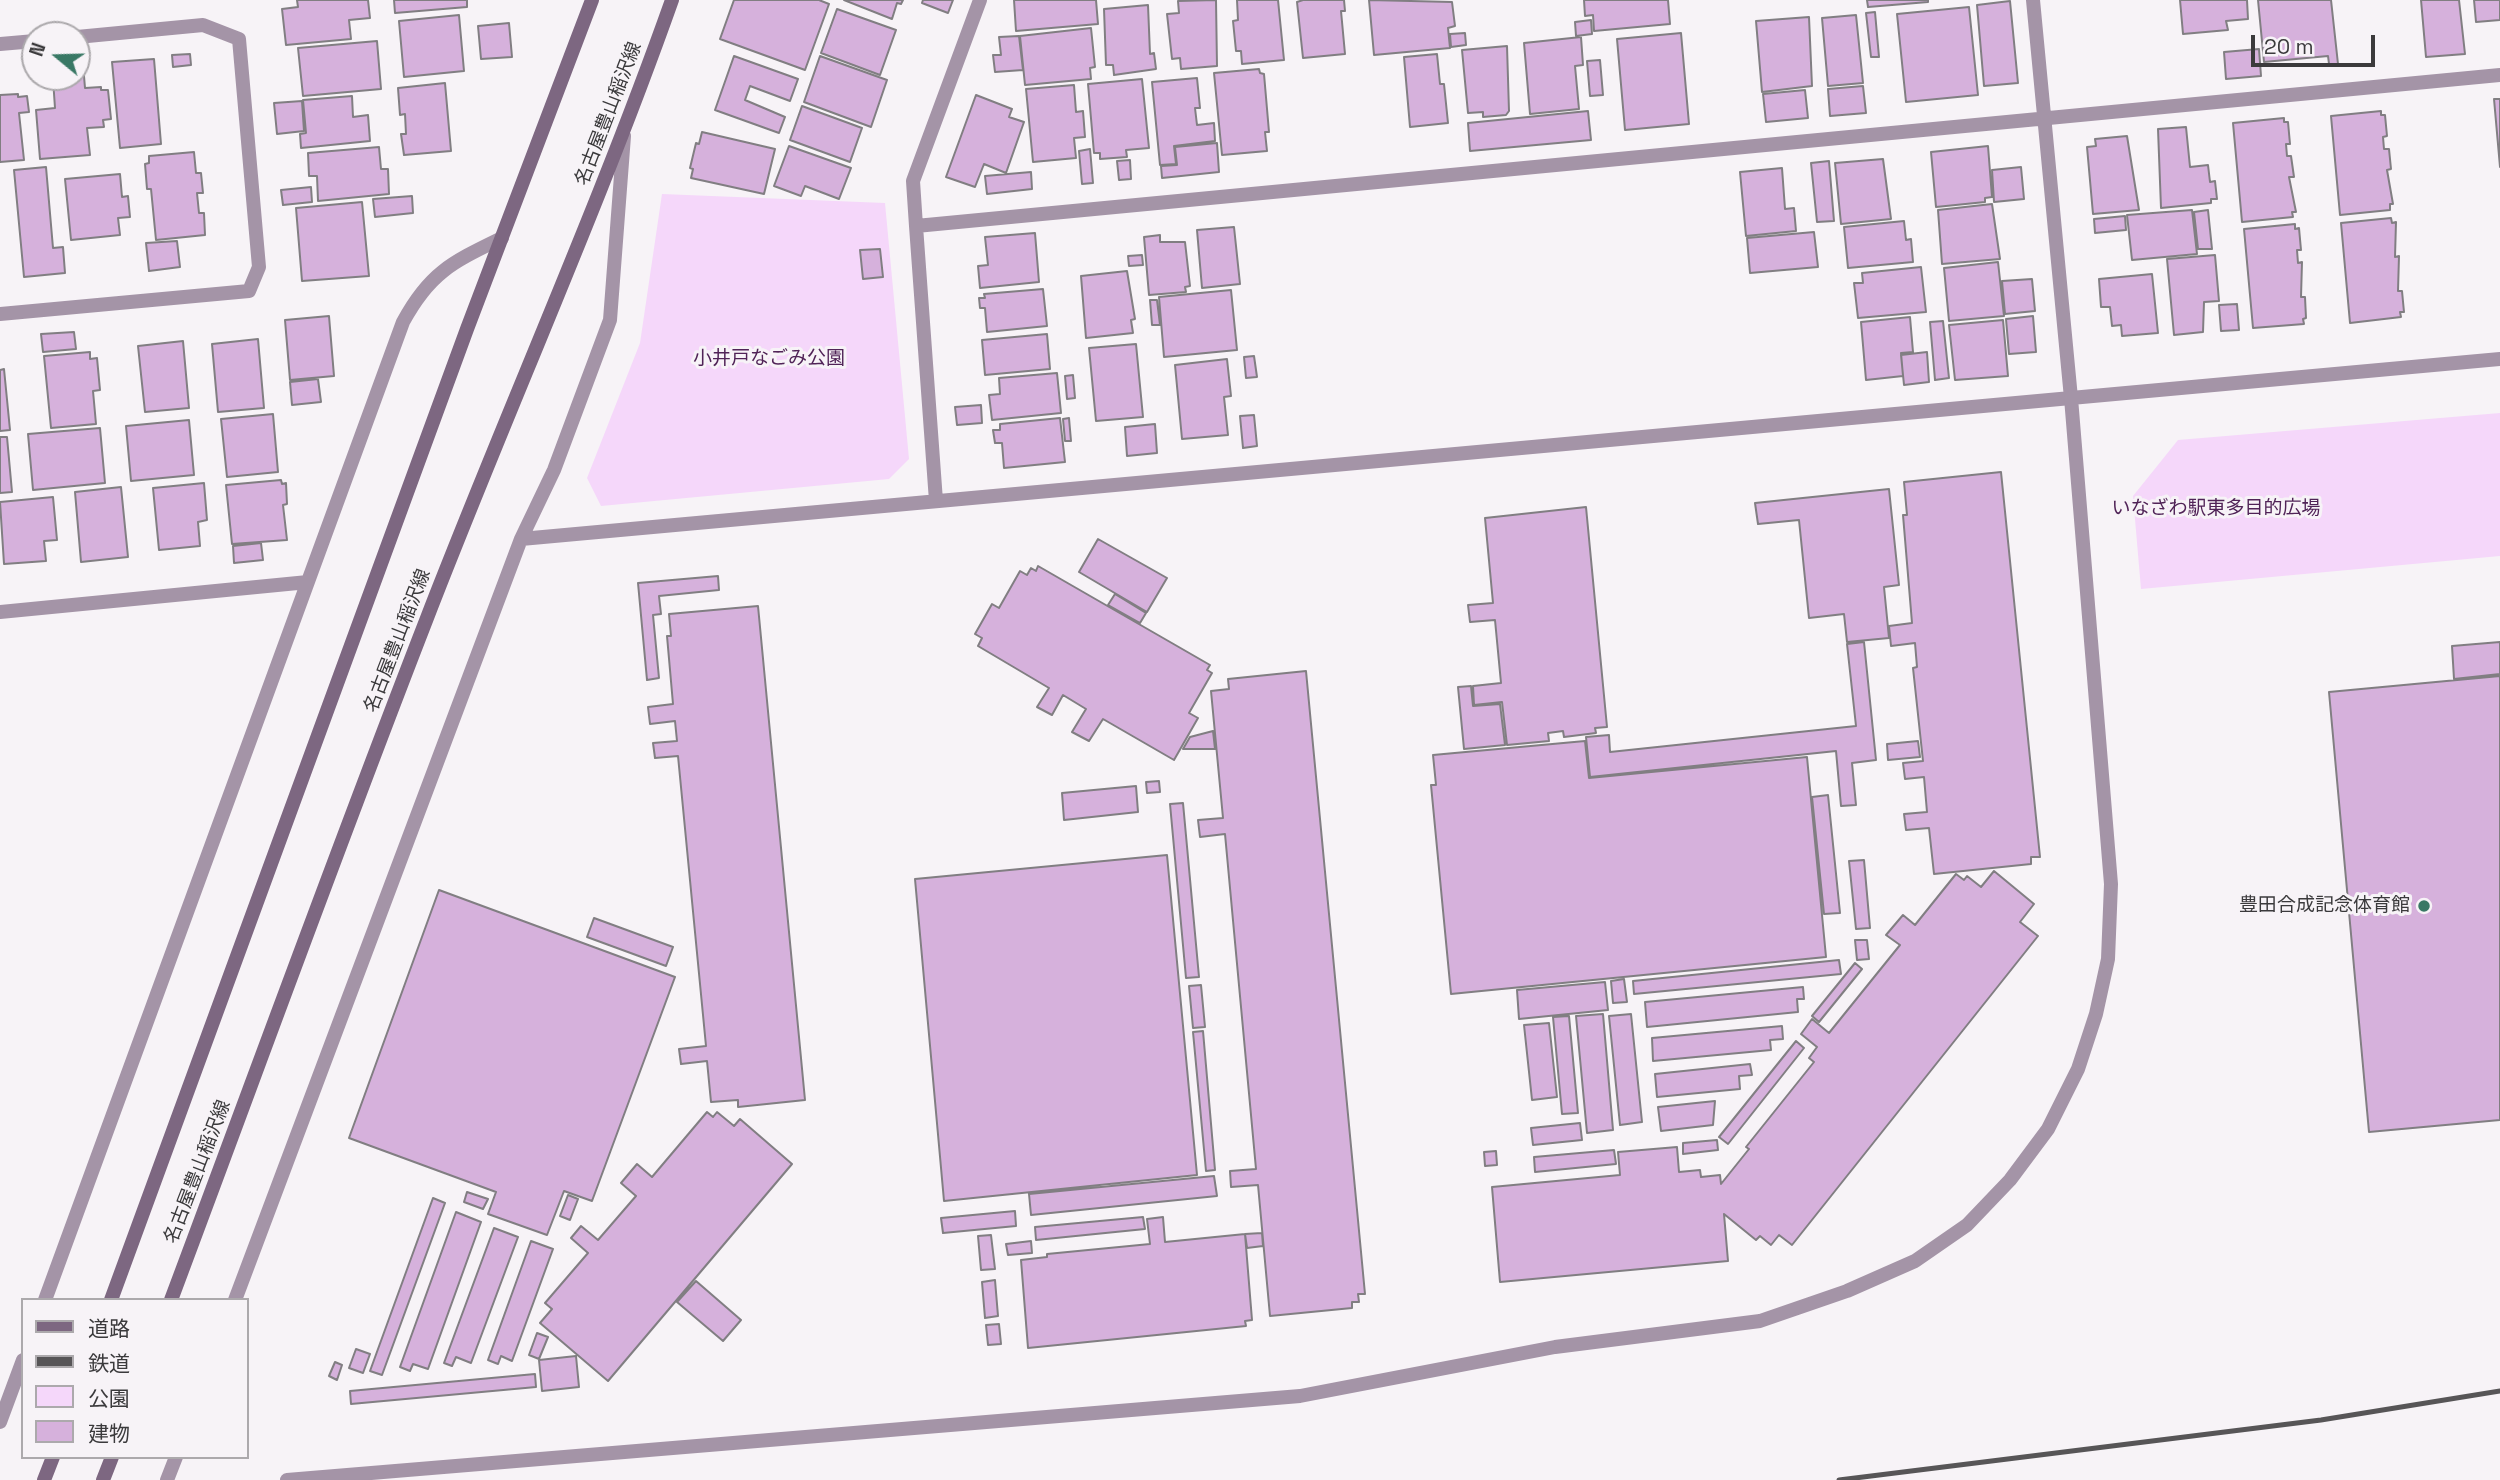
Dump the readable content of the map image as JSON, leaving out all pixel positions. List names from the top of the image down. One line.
{"streets":{"main road":["名古屋豊山稲沢線"]},"parks":["小井戸なごみ公園","いなざわ駅東多目的広場"],"places":["豊田合成記念体育館"],"legend":["道路","鉄道","公園","建物"],"scale_bar":"20 m","north":"left"}
